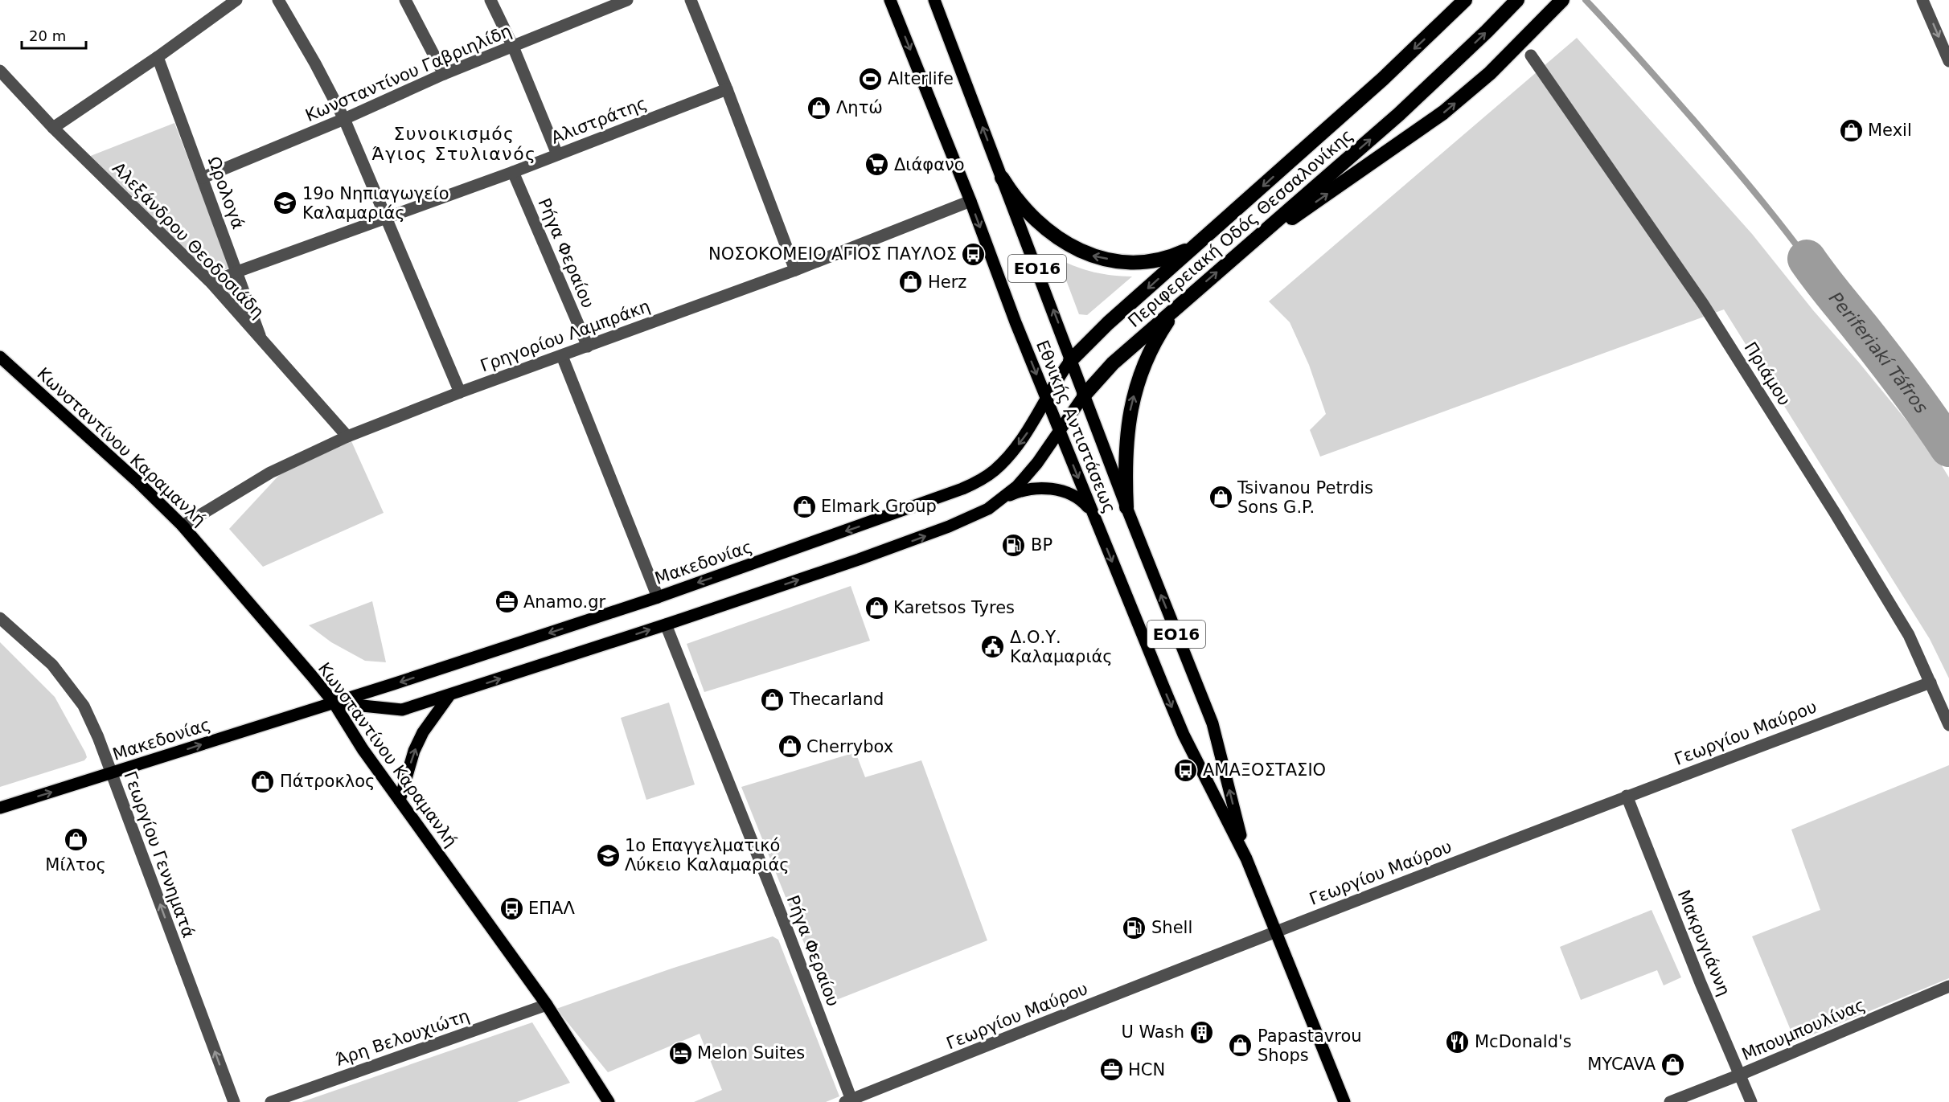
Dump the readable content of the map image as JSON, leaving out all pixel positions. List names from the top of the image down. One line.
{"streets":{"highway":["Περιφερειακή Οδός Θεσσαλονίκης"],"main road":["ΕΟ16","Εθνικής Αντιστάσεως","Κωνσταντίνου Καραμανλή","Μακεδονίας"],"street":["Κωνσταντίνου Γαβριηλίδη","Αλιστράτης","Ωρολογά","Αλεξάνδρου Θεοδοσιάδη","Ρήγα Φεραίου","Γρηγορίου Λαμπράκη","Πριάμου","Γεωργίου Μαύρου","Γεωργίου Γεννηματά","Μακρυγιάννη","Μπουμπουλίνας","Άρη Βελουχιώτη"]},"crossings":[["Κωνσταντίνου Γαβριηλίδη","Ωρολογά"],["Αλιστράτης","Ωρολογά"],["Αλιστράτης","Αλεξάνδρου Θεοδοσιάδη"],["Αλιστράτης","Ρήγα Φεραίου"],["Ωρολογά","Αλεξάνδρου Θεοδοσιάδη"],["Περιφερειακή Οδός Θεσσαλονίκης","Εθνικής Αντιστάσεως"],["Περιφερειακή Οδός Θεσσαλονίκης","Μακεδονίας"],["Αλεξάνδρου Θεοδοσιάδη","Γρηγορίου Λαμπράκη"],["Ρήγα Φεραίου","Γρηγορίου Λαμπράκη"],["Ρήγα Φεραίου","Μακεδονίας"],["Ρήγα Φεραίου","Γεωργίου Μαύρου"],["Γρηγορίου Λαμπράκη","Εθνικής Αντιστάσεως"],["Γρηγορίου Λαμπράκη","Κωνσταντίνου Καραμανλή"],["Πριάμου","Γεωργίου Μαύρου"],["Εθνικής Αντιστάσεως","Μακεδονίας"],["Εθνικής Αντιστάσεως","Γεωργίου Μαύρου"],["Κωνσταντίνου Καραμανλή","Μακεδονίας"],["Κωνσταντίνου Καραμανλή","Άρη Βελουχιώτη"],["Μακεδονίας","Γεωργίου Γεννηματά"],["Γεωργίου Μαύρου","Μακρυγιάννη"],["Μακρυγιάννη","Μπουμπουλίνας"]],"one_way":["Γεωργίου Γεννηματά"],"districts":["Συνοικισμός Άγιος Στυλιανός"],"water":["Periferiakí Táfros"],"places":{"sports":["Alterlife"],"shop":["Λητώ","Mexil","Herz","Tsivanou Petrdis Sons G.P.","Elmark Group","Karetsos Tyres","Thecarland","Cherrybox","Πάτροκλος","Μίλτος","Papastavrou Shops","MYCAVA"],"supermarket":["Διάφανο"],"school or university":["19ο Νηπιαγωγείο Καλαμαριάς","1ο Επαγγελματικό Λύκειο Καλαμαριάς"],"bus stop":["ΝΟΣΟΚΟΜΕΙΟ ΑΓΙΟΣ ΠΑΥΛΟΣ","ΑΜΑΞΟΣΤΑΣΙΟ","ΕΠΑΛ"],"fuel station":["BP","Shell"],"office":["Anamo.gr","HCN"],"public building":["Δ.Ο.Υ. Καλαμαριάς"],"building":["U Wash"],"restaurant":["McDonald's"],"hotel":["Melon Suites"]},"scale_bar":"20 m"}
